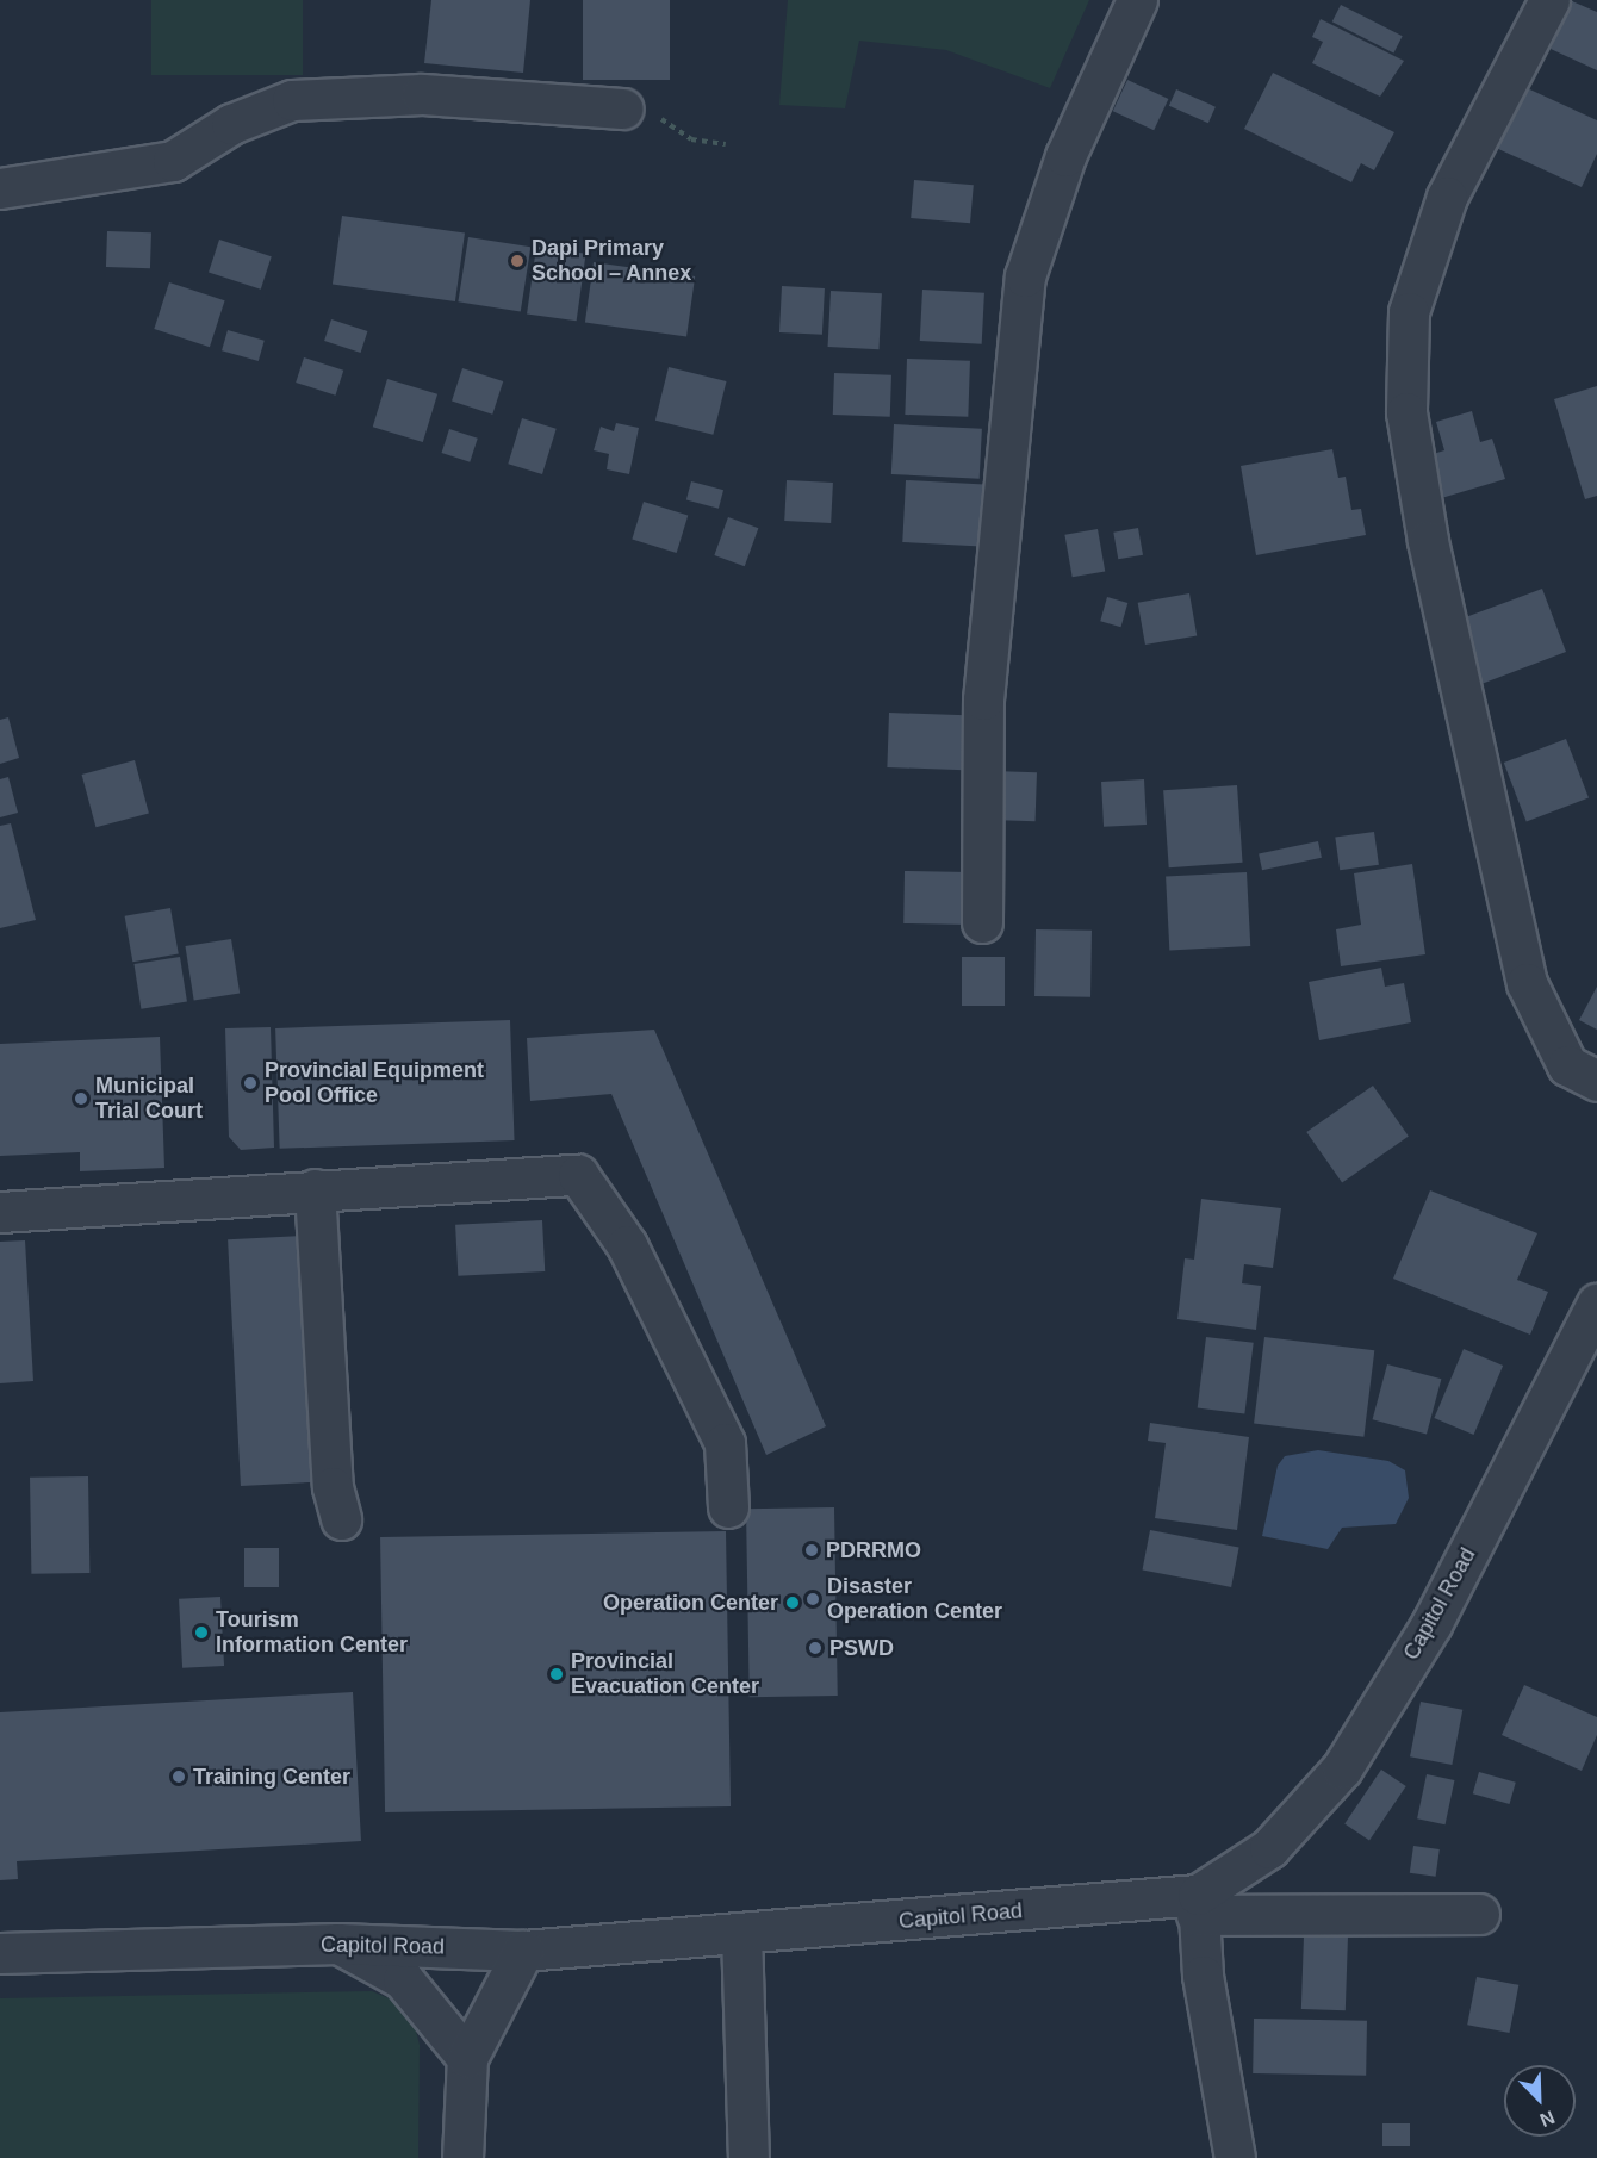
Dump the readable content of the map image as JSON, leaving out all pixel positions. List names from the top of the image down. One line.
{"streets":{"street":["Capitol Road"]},"places":["Dapi Primary School – Annex","Provincial Equipment Pool Office","Municipal Trial Court","PDRRMO","Disaster Operation Center","Operation Center","Tourism Information Center","PSWD","Provincial Evacuation Center","Training Center"],"north":"bottom right"}
